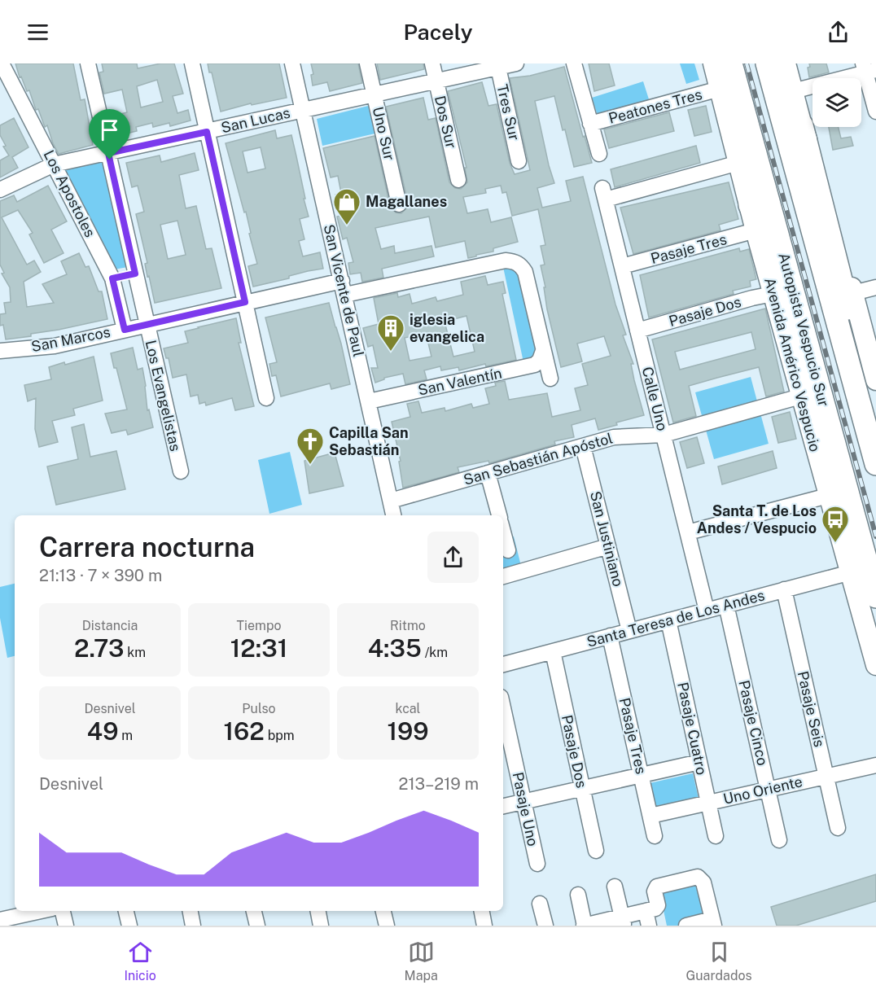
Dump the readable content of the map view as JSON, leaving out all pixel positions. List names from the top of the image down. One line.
{"streets":{"highway":["Autopista Vespucio Sur"],"main road":["Avenida Américo Vespucio"],"street":["Peatones Tres","Tres Sur","San Lucas","Dos Sur","Uno Sur","Los Apostoles","Pasaje Tres","San Vicente de Paul","Pasaje Dos","San Marcos","San Valentín","Los Evangelistas","Calle Uno","San Sebastián Apóstol","San Justiniano","Santa Teresa de Los Andes","Pasaje Seis","Pasaje Cinco","Pasaje Cuatro","Uno Oriente","Pasaje Uno"]},"crossings":[["Peatones Tres","Avenida Américo Vespucio"],["Tres Sur","San Lucas"],["San Lucas","Dos Sur"],["San Lucas","Uno Sur"],["San Lucas","Los Apostoles"],["San Lucas","San Vicente de Paul"],["San Lucas","Los Evangelistas"],["Los Apostoles","San Marcos"],["Pasaje Tres","Avenida Américo Vespucio"],["Pasaje Tres","Calle Uno"],["Pasaje Tres","Santa Teresa de Los Andes"],["Pasaje Tres","Uno Oriente"],["San Vicente de Paul","San Marcos"],["San Vicente de Paul","San Valentín"],["San Vicente de Paul","San Sebastián Apóstol"],["Pasaje Dos","Avenida Américo Vespucio"],["Pasaje Dos","Calle Uno"],["Pasaje Dos","Santa Teresa de Los Andes"],["San Marcos","San Valentín"],["San Marcos","Los Evangelistas"],["Avenida Américo Vespucio","Calle Uno"],["Avenida Américo Vespucio","San Sebastián Apóstol"],["Avenida Américo Vespucio","Santa Teresa de Los Andes"],["Calle Uno","San Sebastián Apóstol"],["Calle Uno","Santa Teresa de Los Andes"],["San Sebastián Apóstol","San Justiniano"],["San Justiniano","Santa Teresa de Los Andes"],["Santa Teresa de Los Andes","Pasaje Seis"],["Santa Teresa de Los Andes","Pasaje Cinco"],["Santa Teresa de Los Andes","Pasaje Cuatro"],["Pasaje Seis","Uno Oriente"],["Pasaje Cinco","Uno Oriente"],["Pasaje Cuatro","Uno Oriente"]],"places":{"shop":["Magallanes"],"building":["iglesia evangelica"],"church":["Capilla San Sebastián"],"bus stop":["Santa T. de Los Andes / Vespucio"]},"page":{"header":"Pacely","heading":["Carrera nocturna","21:13 · 7 × 390 m"],"stats":[["Distancia","2.73 km"],["Tiempo","12:31"],["Ritmo","4:35 /km"],["Desnivel","49 m"],["Pulso","162 bpm"],["kcal","199"]],"chart":["Desnivel","213–219 m"],"tabs":["Inicio","Mapa","Guardados"]}}
